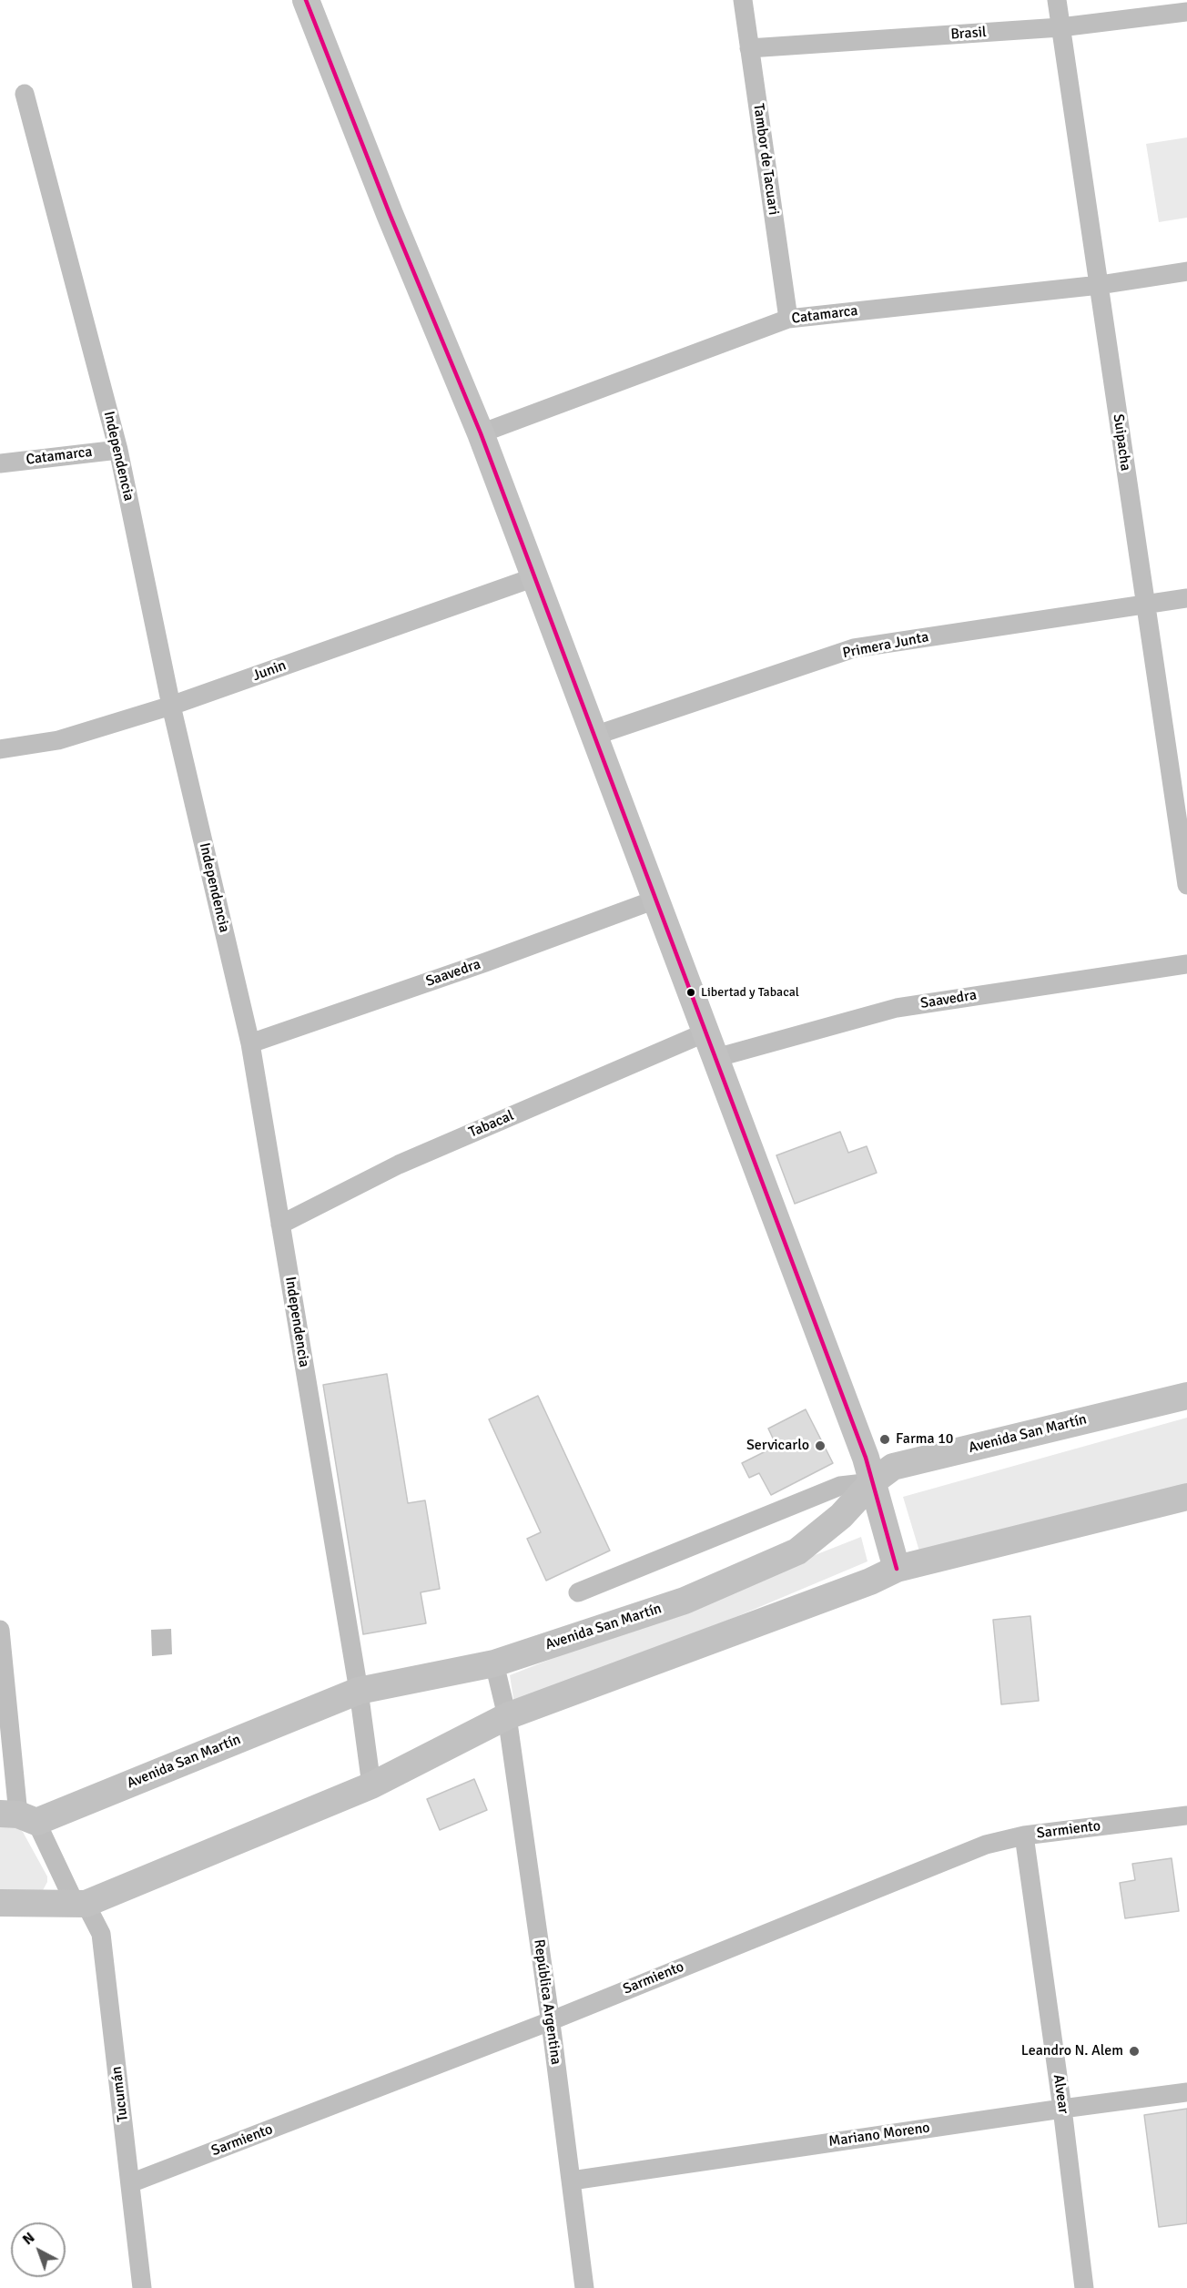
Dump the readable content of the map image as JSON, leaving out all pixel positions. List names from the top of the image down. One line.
{"streets":{"main road":["Avenida San Martín"],"street":["Brasil","Tambor de Tacuari","Catamarca","Suipacha","Independencia","Primera Junta","Junin","Saavedra","Tabacal","Sarmiento","República Argentina","Tucumán","Alvear","Mariano Moreno"]},"crossings":[["Brasil","Tambor de Tacuari"],["Brasil","Suipacha"],["Tambor de Tacuari","Catamarca"],["Catamarca","Suipacha"],["Catamarca","Independencia"],["Suipacha","Primera Junta"],["Independencia","Junin"],["Independencia","Saavedra"],["Independencia","Tabacal"],["Independencia","Avenida San Martín"],["Avenida San Martín","República Argentina"],["Avenida San Martín","Tucumán"],["Sarmiento","República Argentina"],["Sarmiento","Tucumán"],["Sarmiento","Alvear"],["República Argentina","Mariano Moreno"],["Alvear","Mariano Moreno"]],"places":["Libertad y Tabacal","Farma 10","Servicarlo","Leandro N. Alem"],"north":"top left"}
